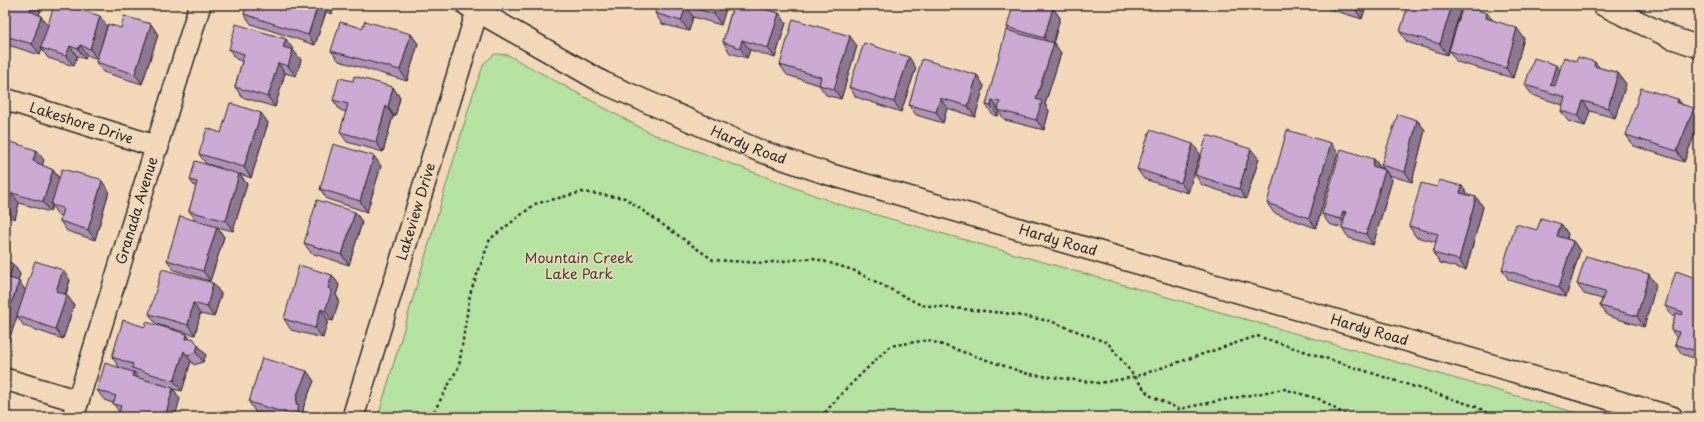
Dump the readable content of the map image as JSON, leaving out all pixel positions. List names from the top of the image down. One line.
{"streets":{"street":["Lakeshore Drive","Hardy Road","Granada Avenue","Lakeview Drive"]},"crossings":[["Lakeshore Drive","Granada Avenue"],["Hardy Road","Lakeview Drive"]],"parks":["Mountain Creek Lake Park"]}
